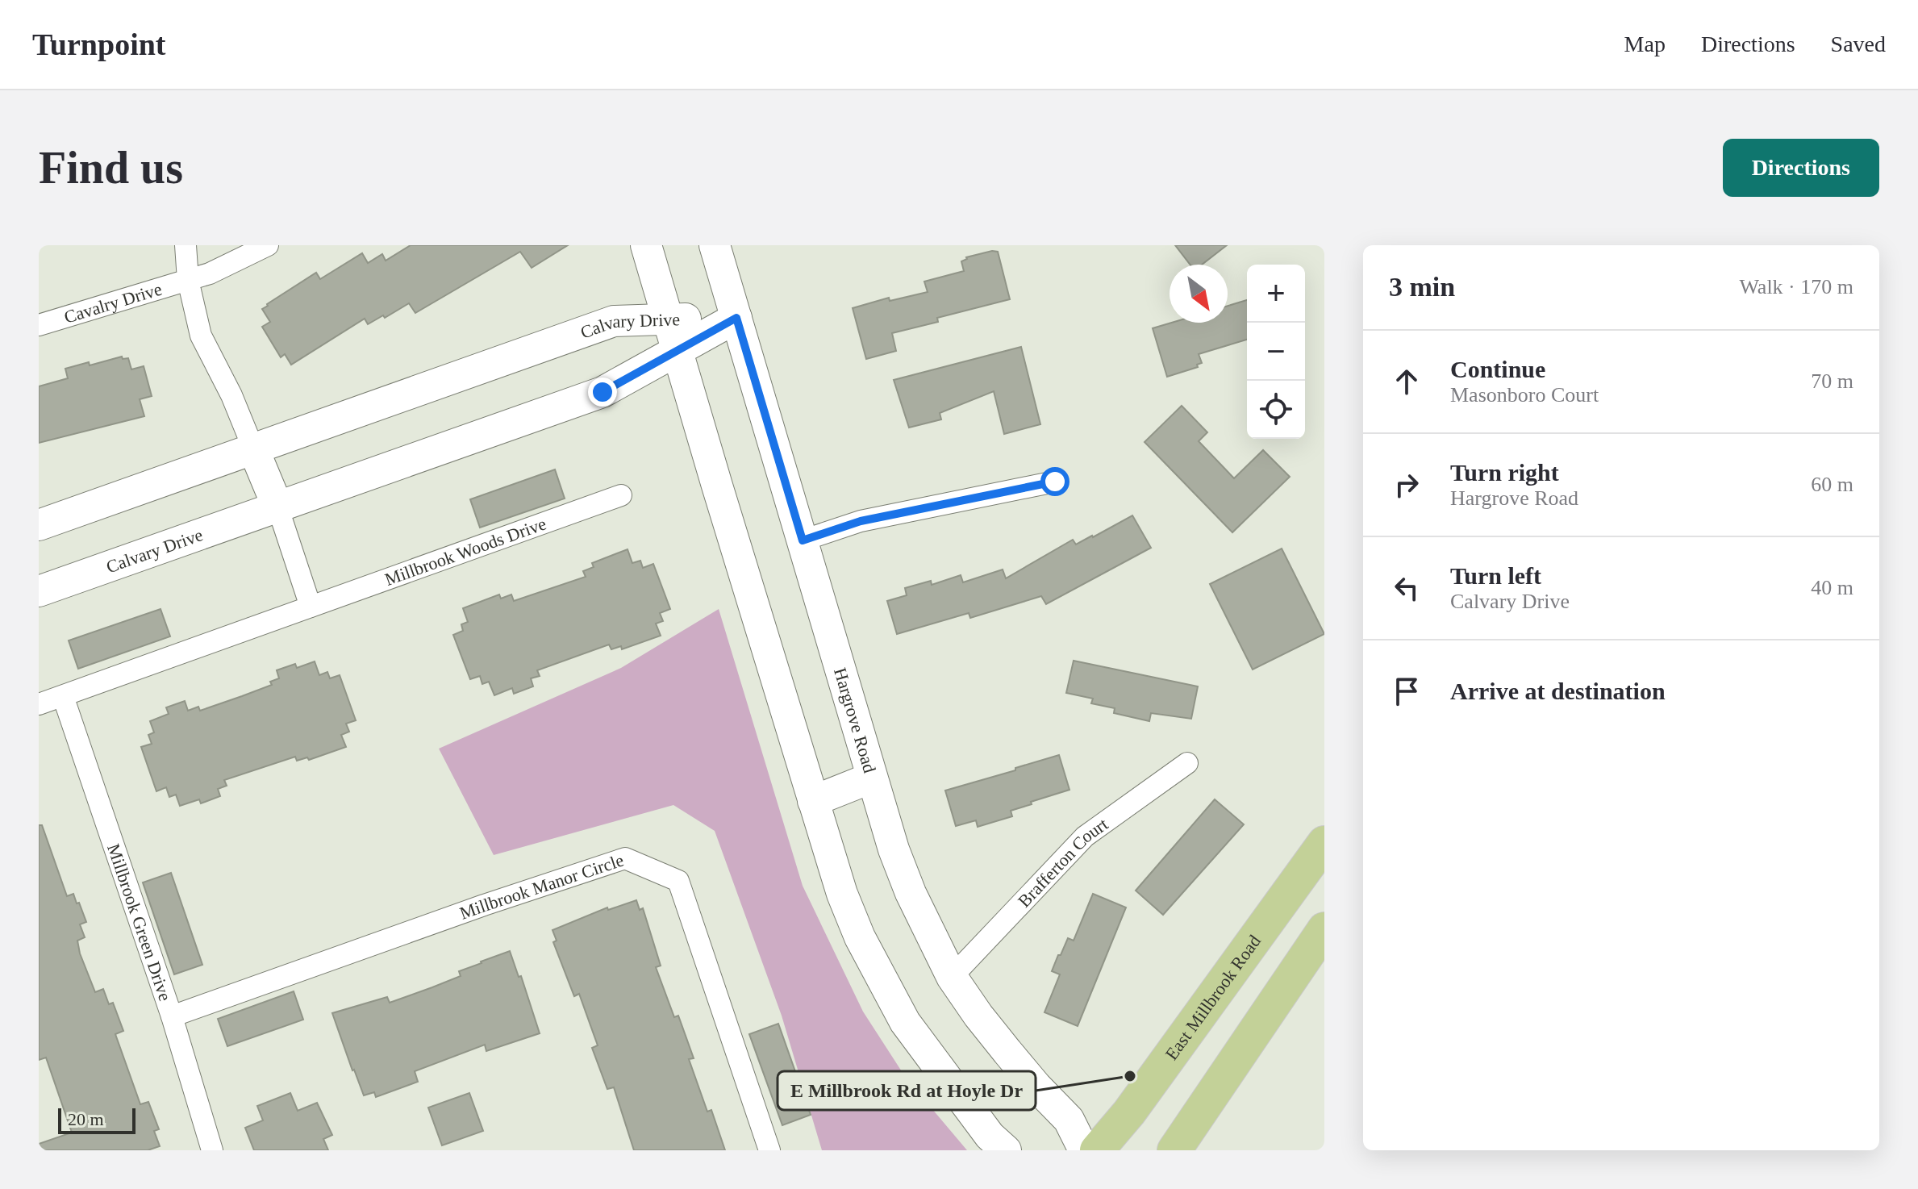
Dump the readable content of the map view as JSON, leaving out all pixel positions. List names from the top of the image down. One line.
{"streets":{"main road":["East Millbrook Road"],"street":["Cavalry Drive","Calvary Drive","Millbrook Woods Drive","Hargrove Road","Brafferton Court","Millbrook Manor Circle","Millbrook Green Drive"]},"crossings":[["Calvary Drive","Hargrove Road"],["Millbrook Woods Drive","Millbrook Green Drive"],["Hargrove Road","Brafferton Court"],["Millbrook Manor Circle","Millbrook Green Drive"]],"places":["E Millbrook Rd at Hoyle Dr"],"scale_bar":"20 m","north":"bottom right","page":{"header":"Turnpoint","nav":["Map","Directions","Saved"],"buttons":"Directions","title":"Find us","heading":["3 min","Walk · 170 m"],"map_buttons":["+","−"],"list":[["Continue","Masonboro Court","70 m"],["Turn right","Hargrove Road","60 m"],["Turn left","Calvary Drive","40 m"],"Arrive at destination"],"scale":"20 m"}}
